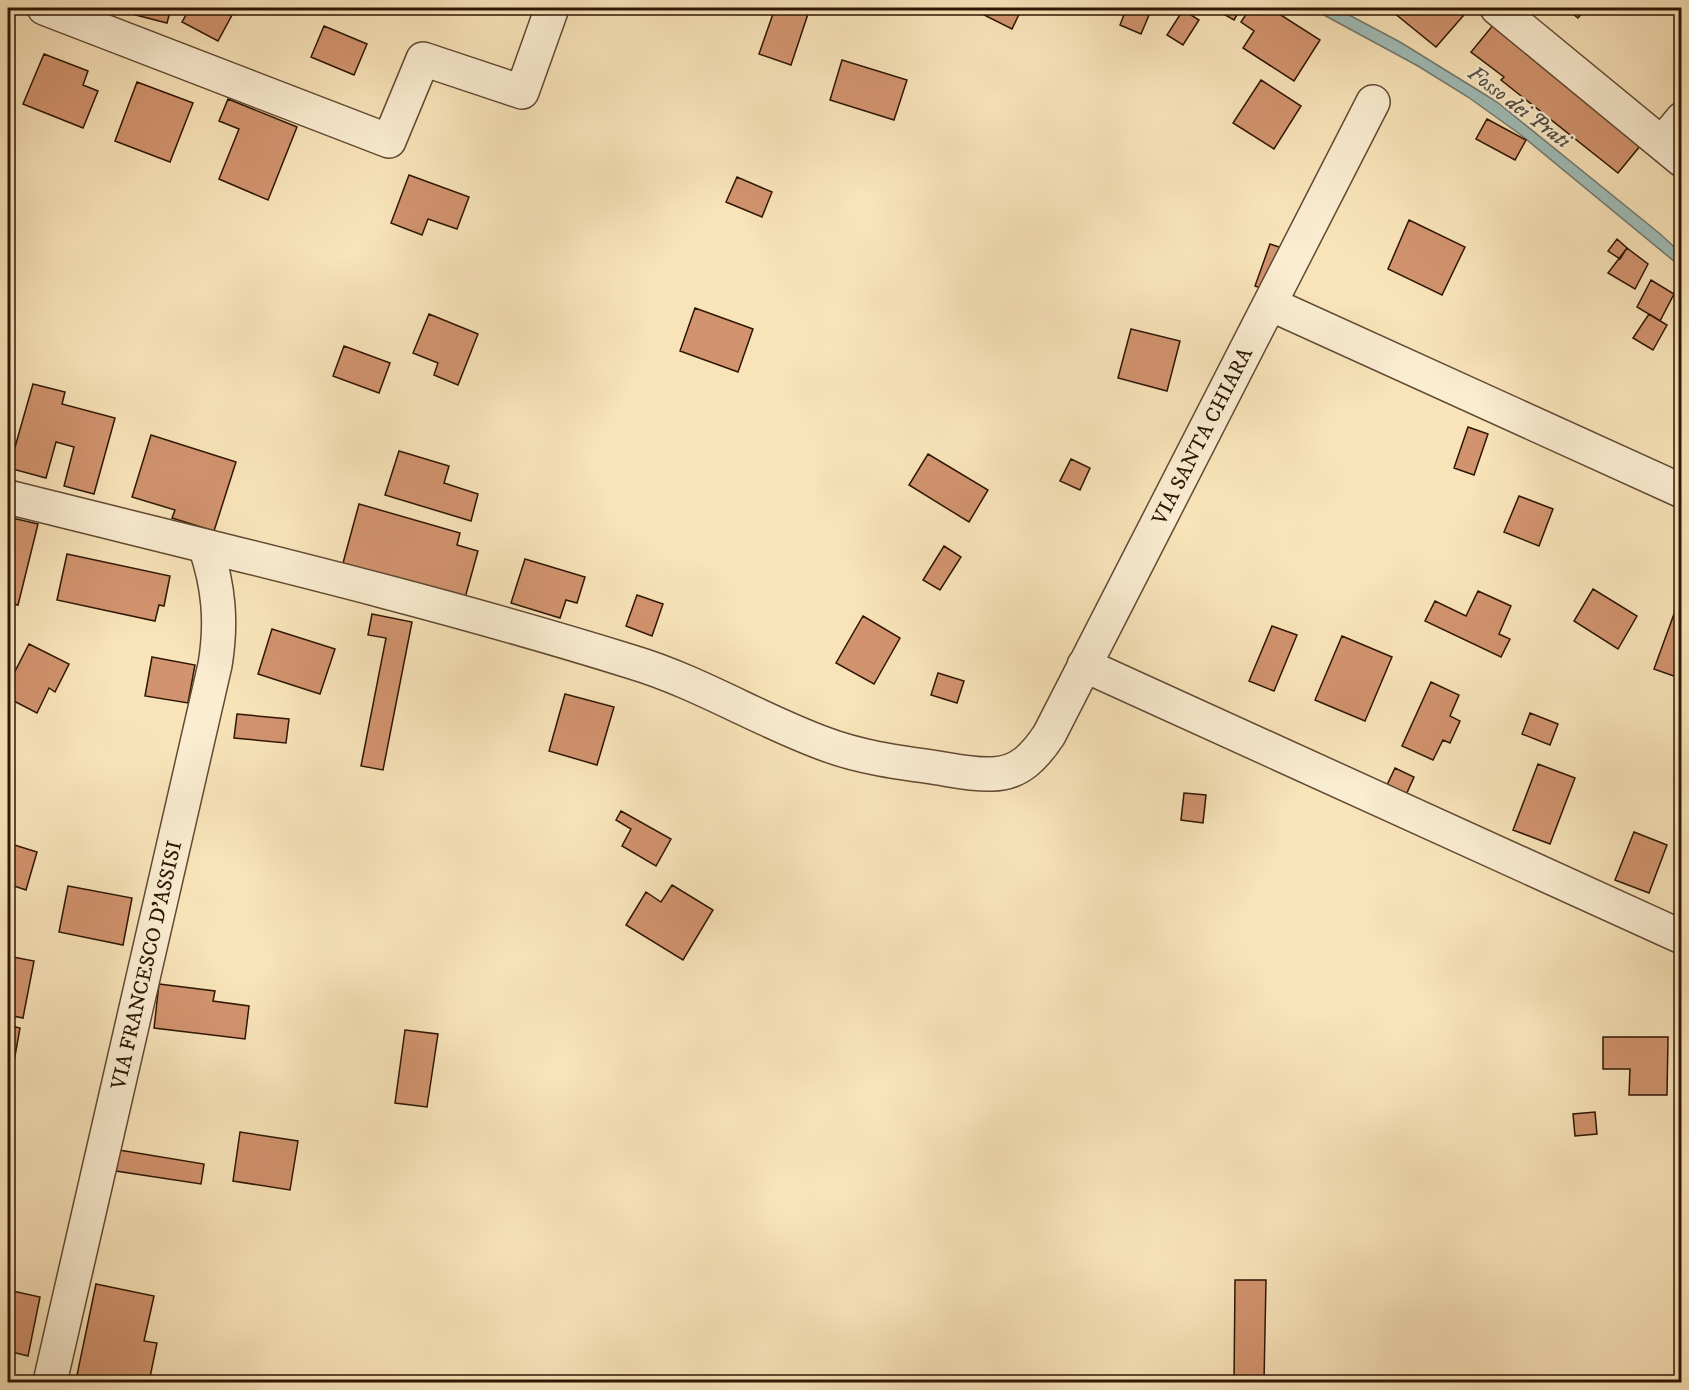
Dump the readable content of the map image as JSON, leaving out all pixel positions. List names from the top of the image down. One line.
{"streets":{"street":["VIA SANTA CHIARA","VIA FRANCESCO D'ASSISI"]},"crossings":[["VIA SANTA CHIARA","VIA FRANCESCO D'ASSISI"]],"water":["Fosso dei Prati"]}
